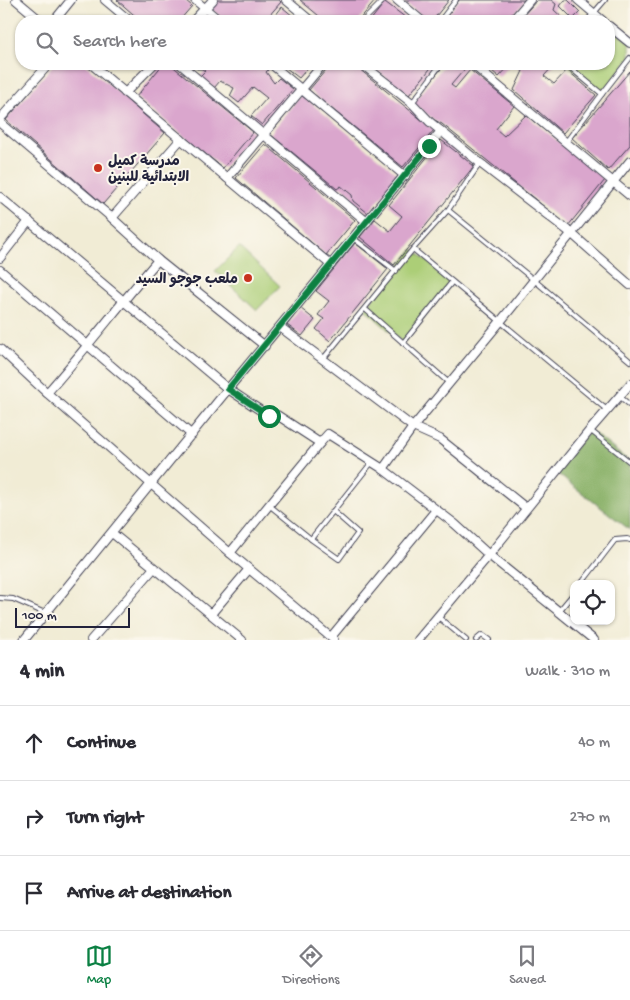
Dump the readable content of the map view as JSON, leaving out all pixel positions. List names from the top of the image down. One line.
{"places":["مدرسة كميل الابتدائية للبنين","ملعب جوجو السيد"],"scale_bar":"100 m","page":{"search":"Search here","scale":"100 m","heading":["4 min","Walk · 310 m"],"list":[["Continue","40 m"],["Turn right","270 m"],"Arrive at destination"],"nav":["Map","Directions","Saved"]}}
